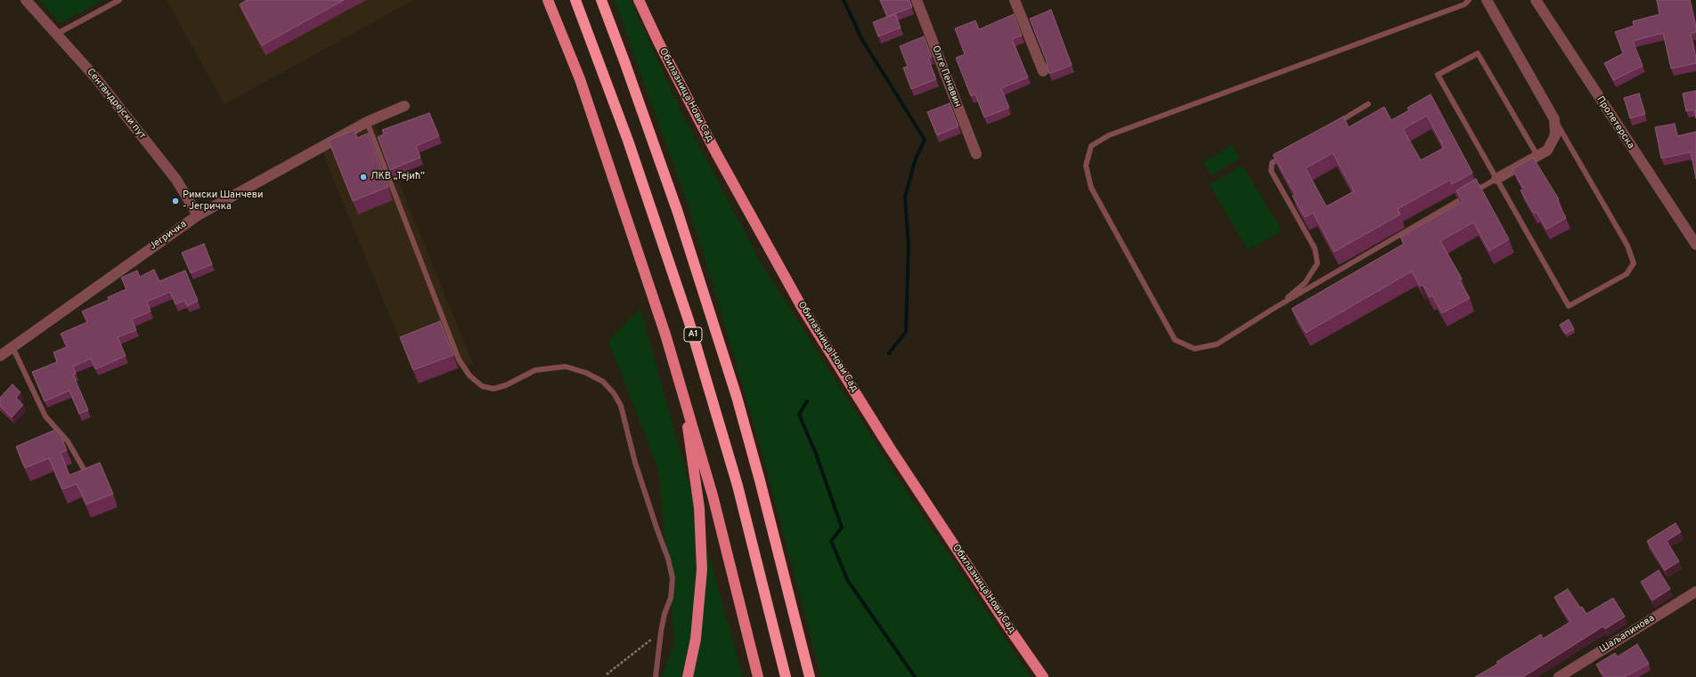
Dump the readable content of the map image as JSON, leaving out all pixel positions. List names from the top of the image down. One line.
{"streets":{"highway":["A1"],"main road":["Обилазница Нови Сад"],"street":["Олге Пенавин","Сентандрејски пут","Пролетерска","Јегричка","Шаљапинова"]},"crossings":[["Сентандрејски пут","Јегричка"]],"places":["ЛКВ „Тејић”","Римски Шанчеви - Јегричка"]}
